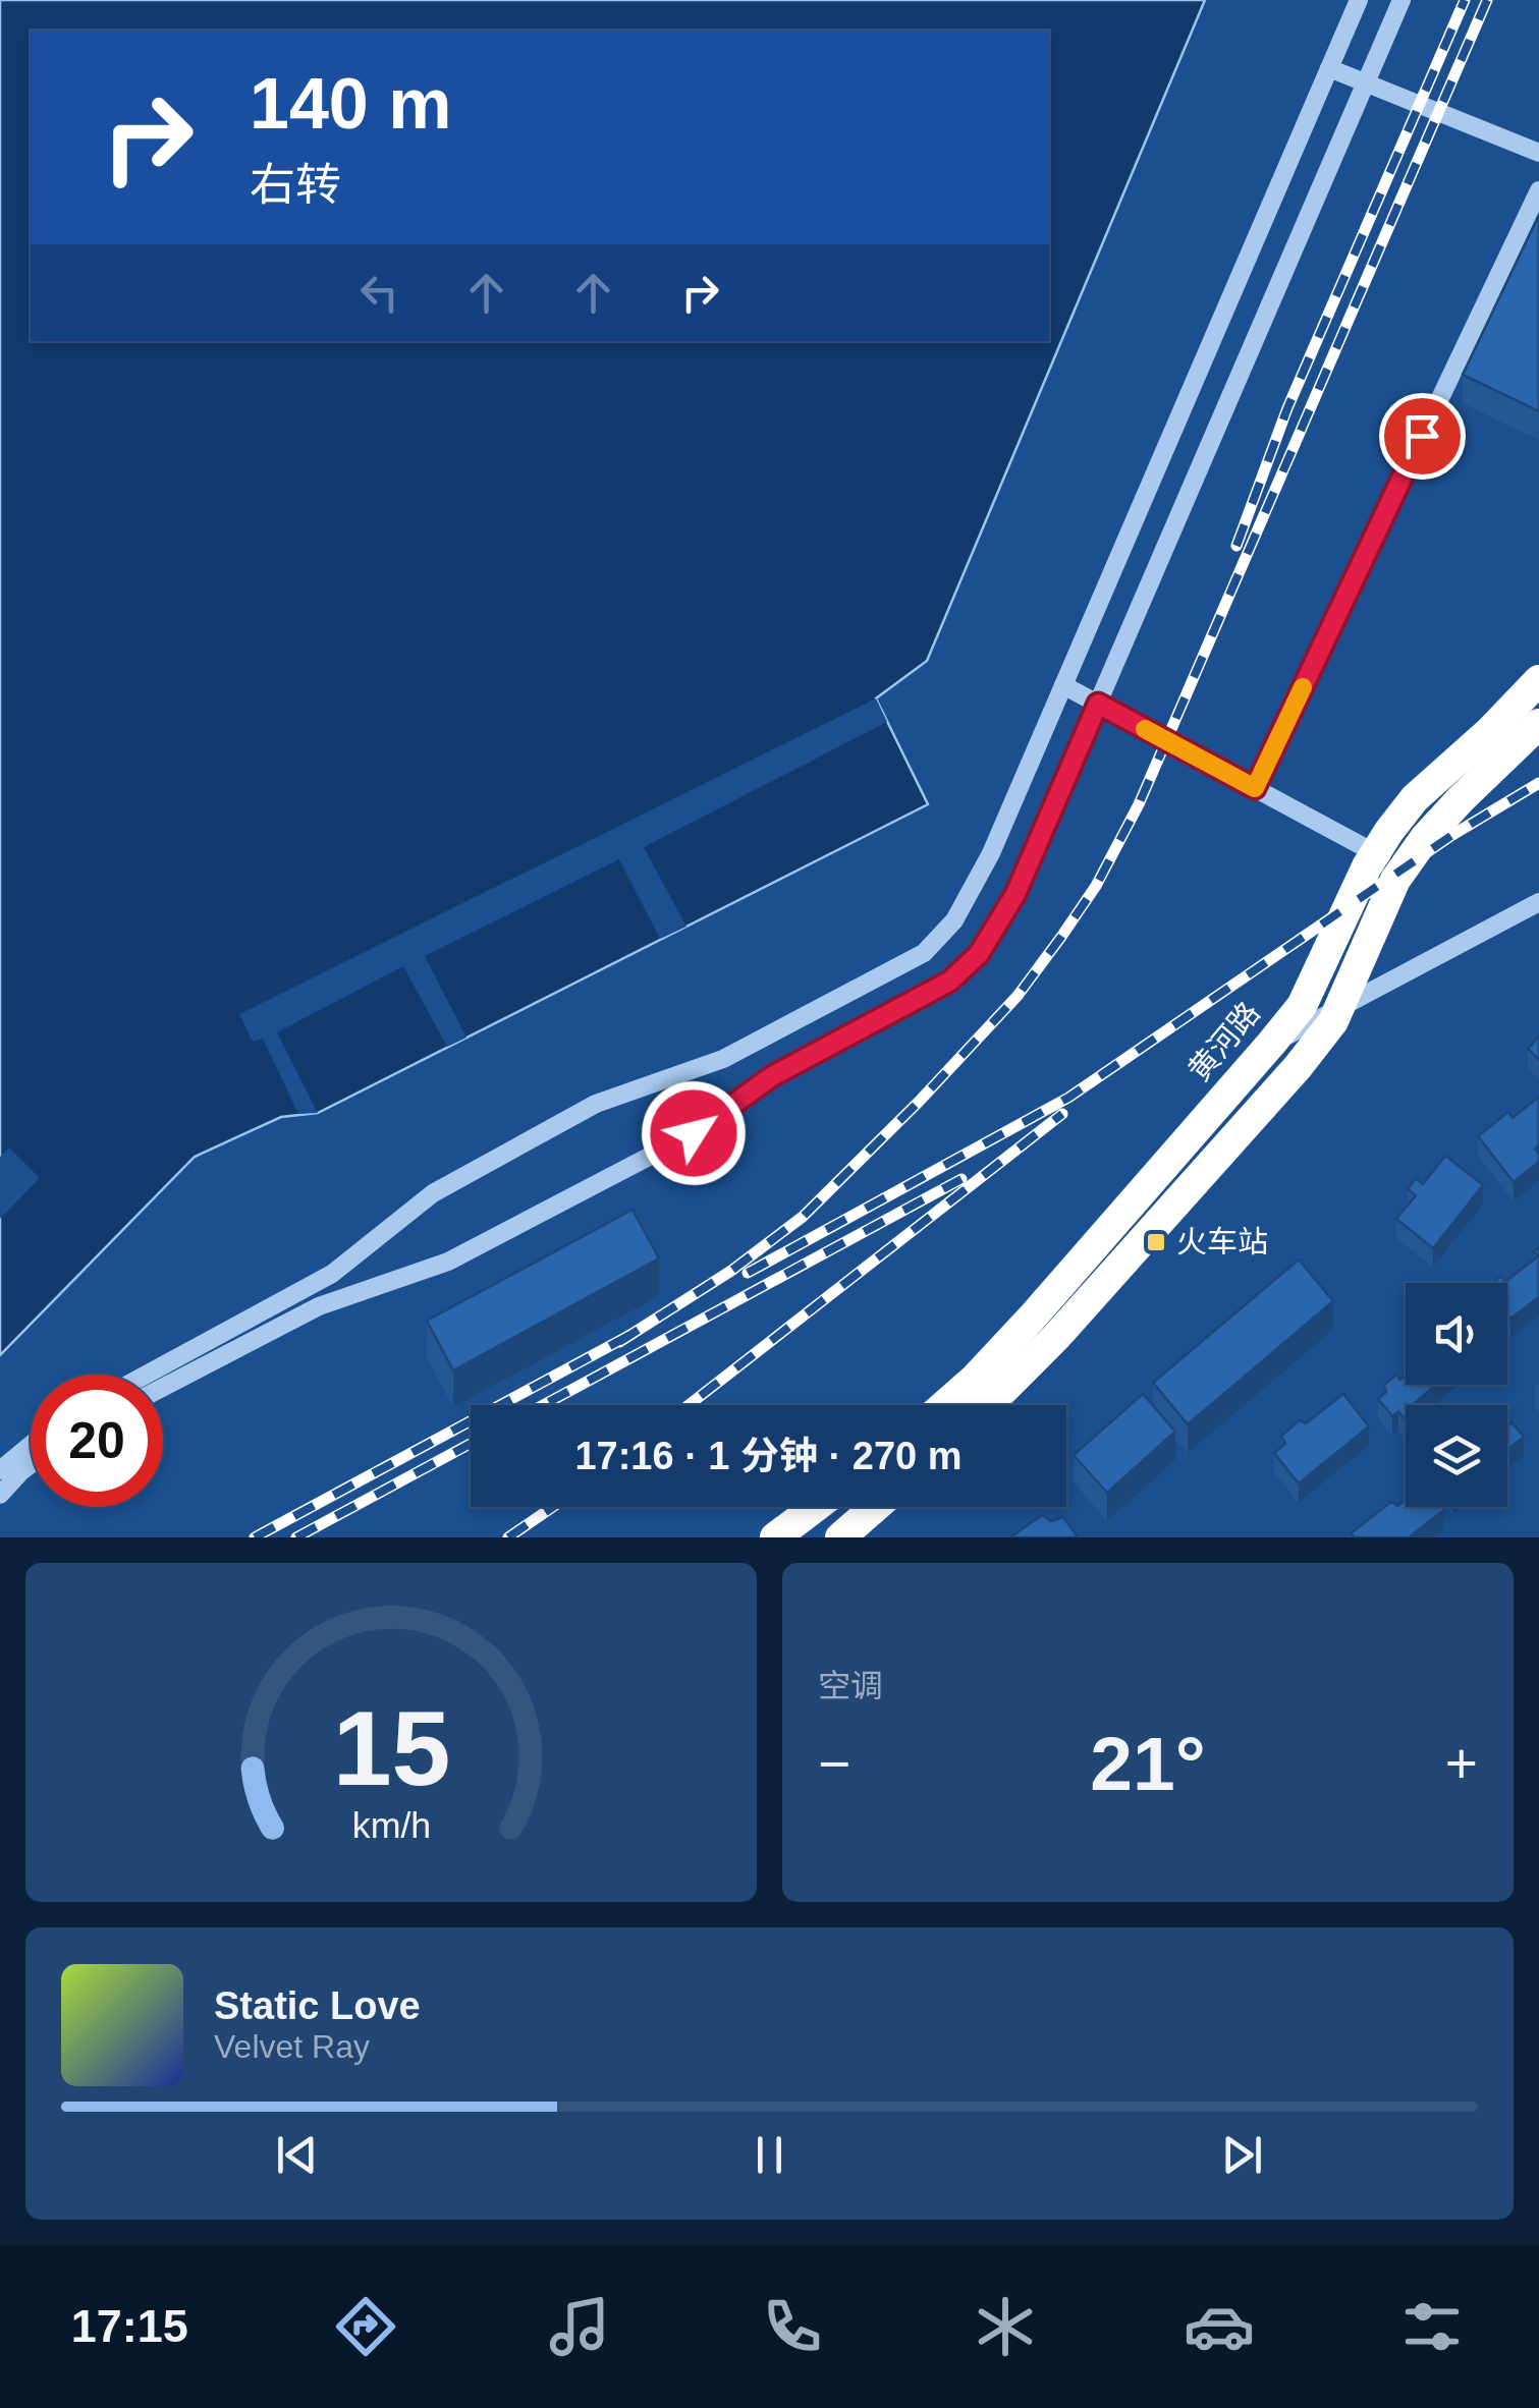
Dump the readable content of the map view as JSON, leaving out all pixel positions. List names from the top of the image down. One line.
{"streets":{"highway":["黄河路"]},"places":{"transit":["火车站"]},"page":{"turn":["140 m","右转"],"limit":"20","trip":"17:16 · 1 分钟 · 270 m","tile":"空调","heat":["−","21°","+"],"song":["Static Love","Velvet Ray"],"tabs":"17:15","gauge":["15","km/h"]}}
